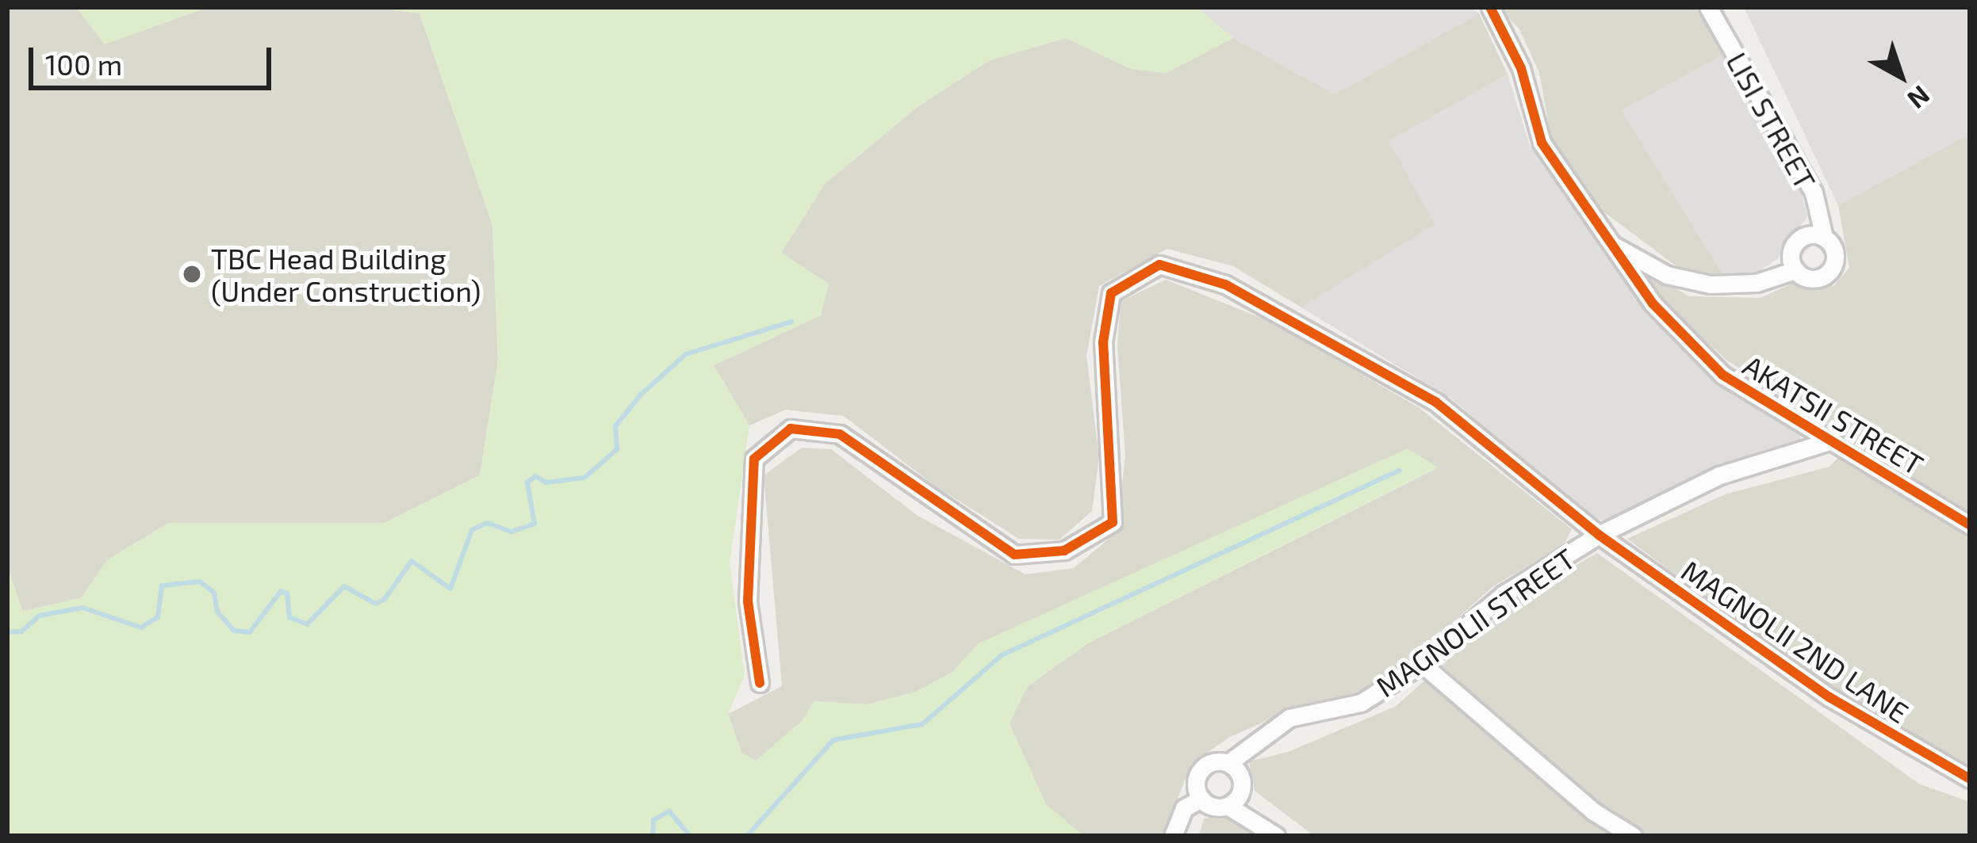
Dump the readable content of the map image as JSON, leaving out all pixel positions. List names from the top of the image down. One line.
{"streets":{"street":["LISI STREET","AKATSII STREET","MAGNOLII STREET","MAGNOLII 2ND LANE"]},"crossings":[["AKATSII STREET","MAGNOLII STREET"],["MAGNOLII STREET","MAGNOLII 2ND LANE"]],"places":["TBC Head Building (Under Construction)"],"scale_bar":"100 m","north":"bottom right"}
